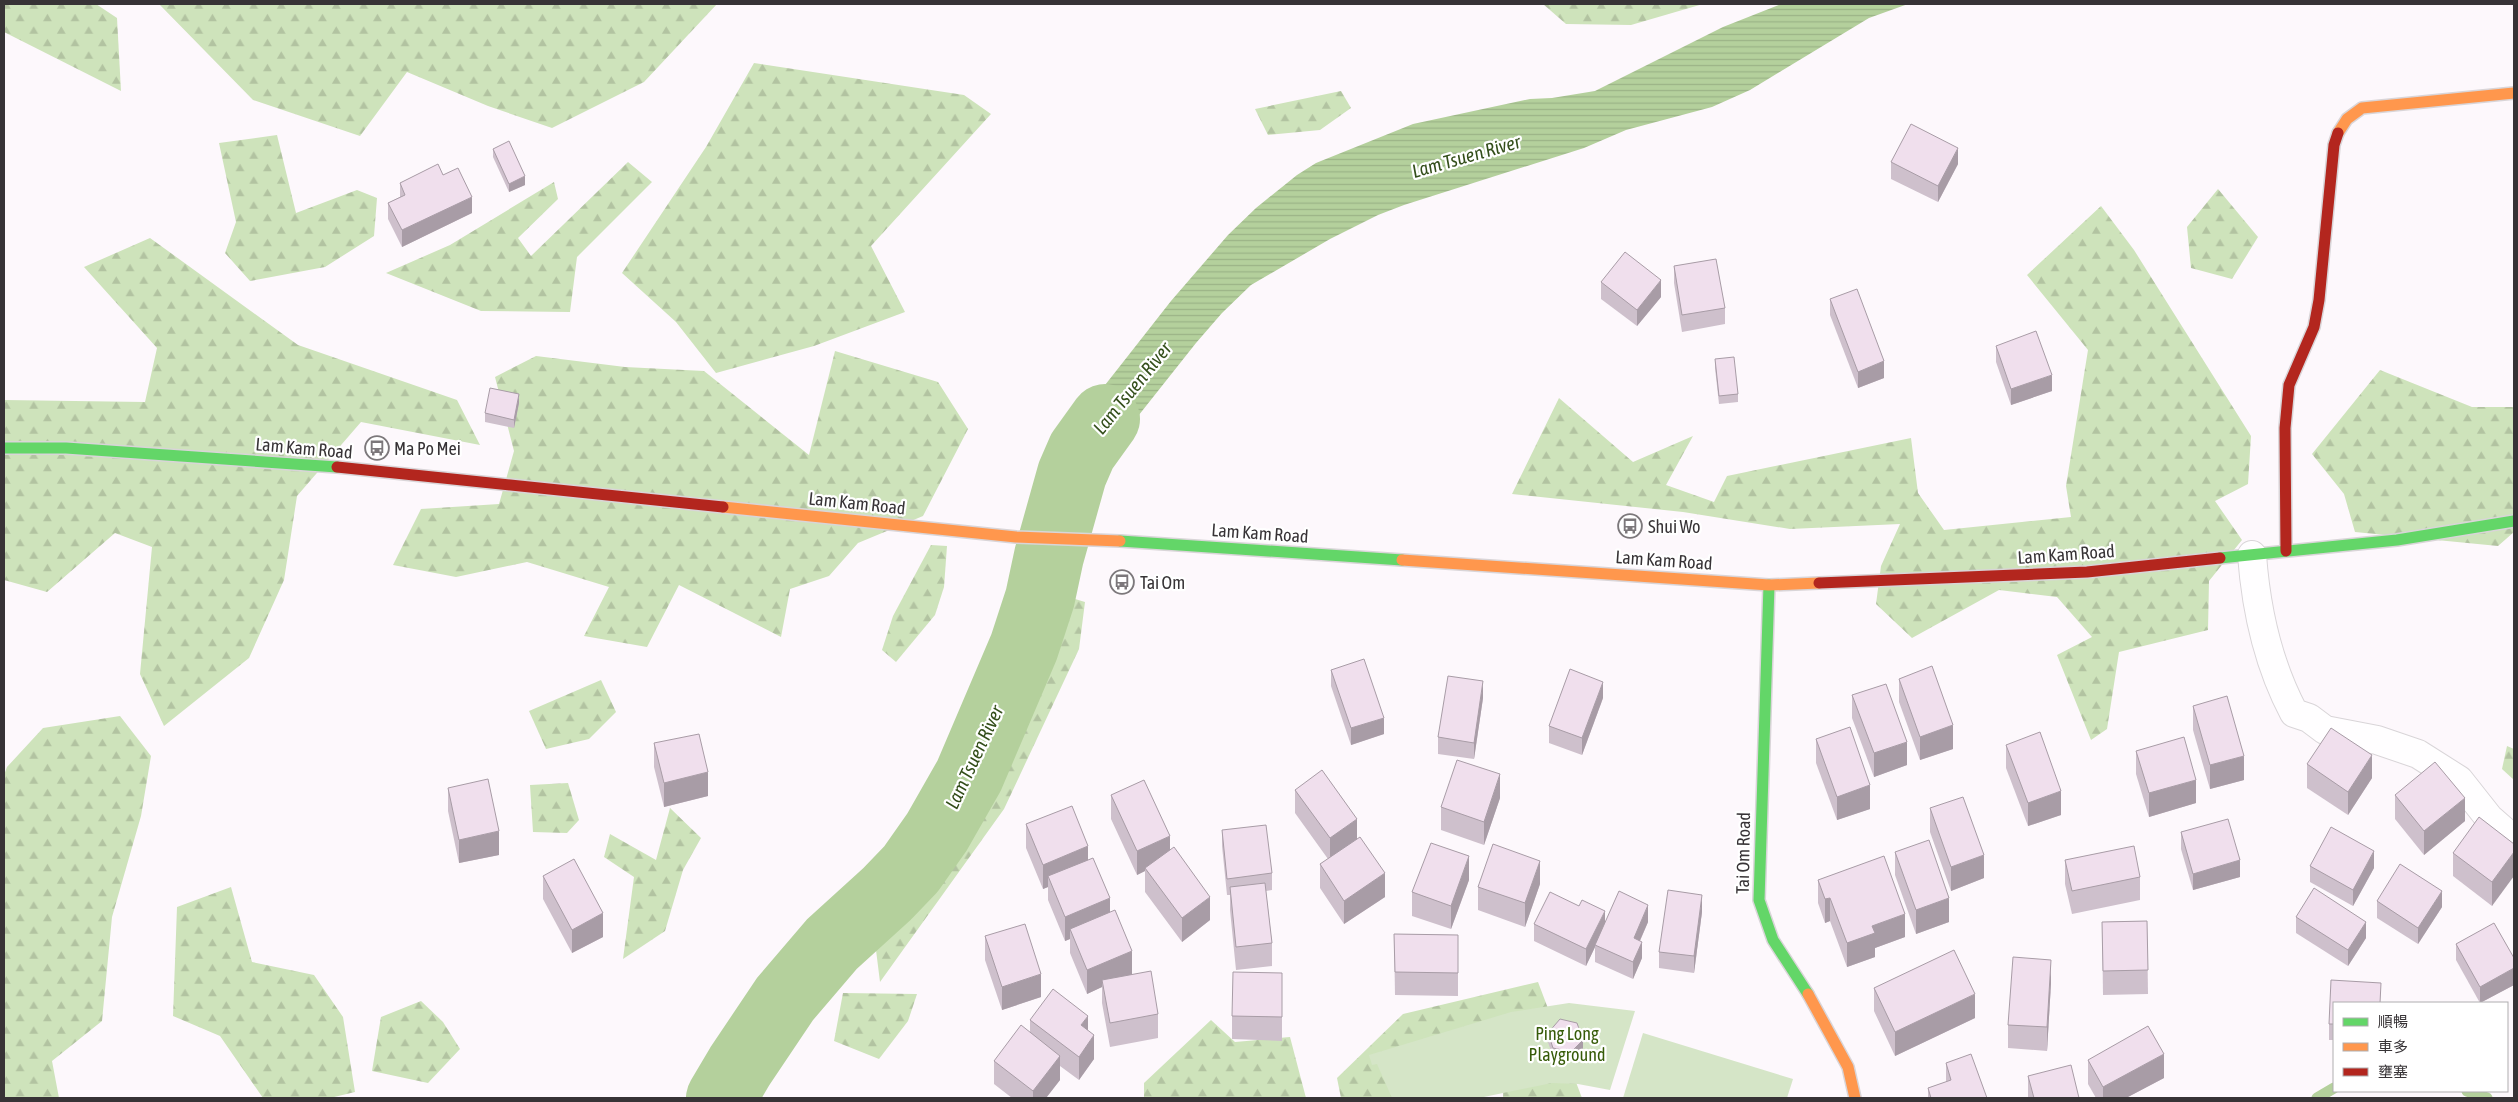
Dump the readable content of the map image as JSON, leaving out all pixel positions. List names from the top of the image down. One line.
{"streets":{"main road":["Lam Kam Road","Tai Om Road"]},"crossings":[["Lam Kam Road","Tai Om Road"]],"water":["Lam Tsuen River"],"parks":["Ping Long Playground"],"places":{"bus stop":["Ma Po Mei","Shui Wo","Tai Om"]},"legend":["順暢","車多","壅塞"]}
